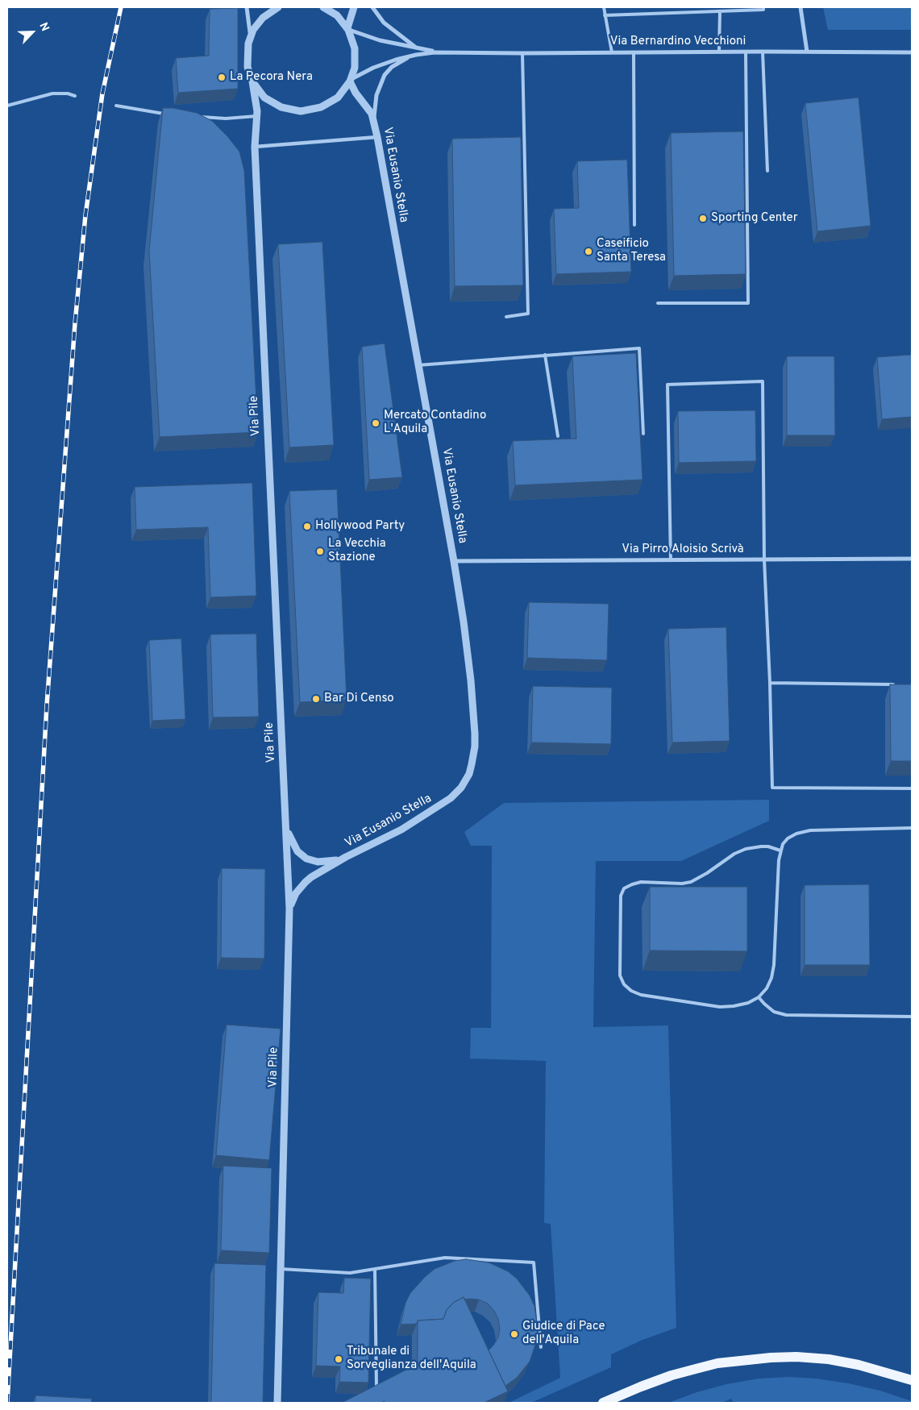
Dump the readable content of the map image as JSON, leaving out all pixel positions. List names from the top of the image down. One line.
{"streets":{"street":["Via Bernardino Vecchioni","Via Eusanio Stella","Via Pile","Via Pirro Aloisio Scrivà"]},"crossings":[["Via Bernardino Vecchioni","Via Eusanio Stella"],["Via Eusanio Stella","Via Pile"],["Via Eusanio Stella","Via Pirro Aloisio Scrivà"]],"places":["La Pecora Nera","Sporting Center","Caseificio Santa Teresa","Mercato Contadino L'Aquila","Hollywood Party","La Vecchia Stazione","Bar Di Censo","Giudice di Pace dell'Aquila","Tribunale di Sorveglianza dell'Aquila"],"north":"top right"}
